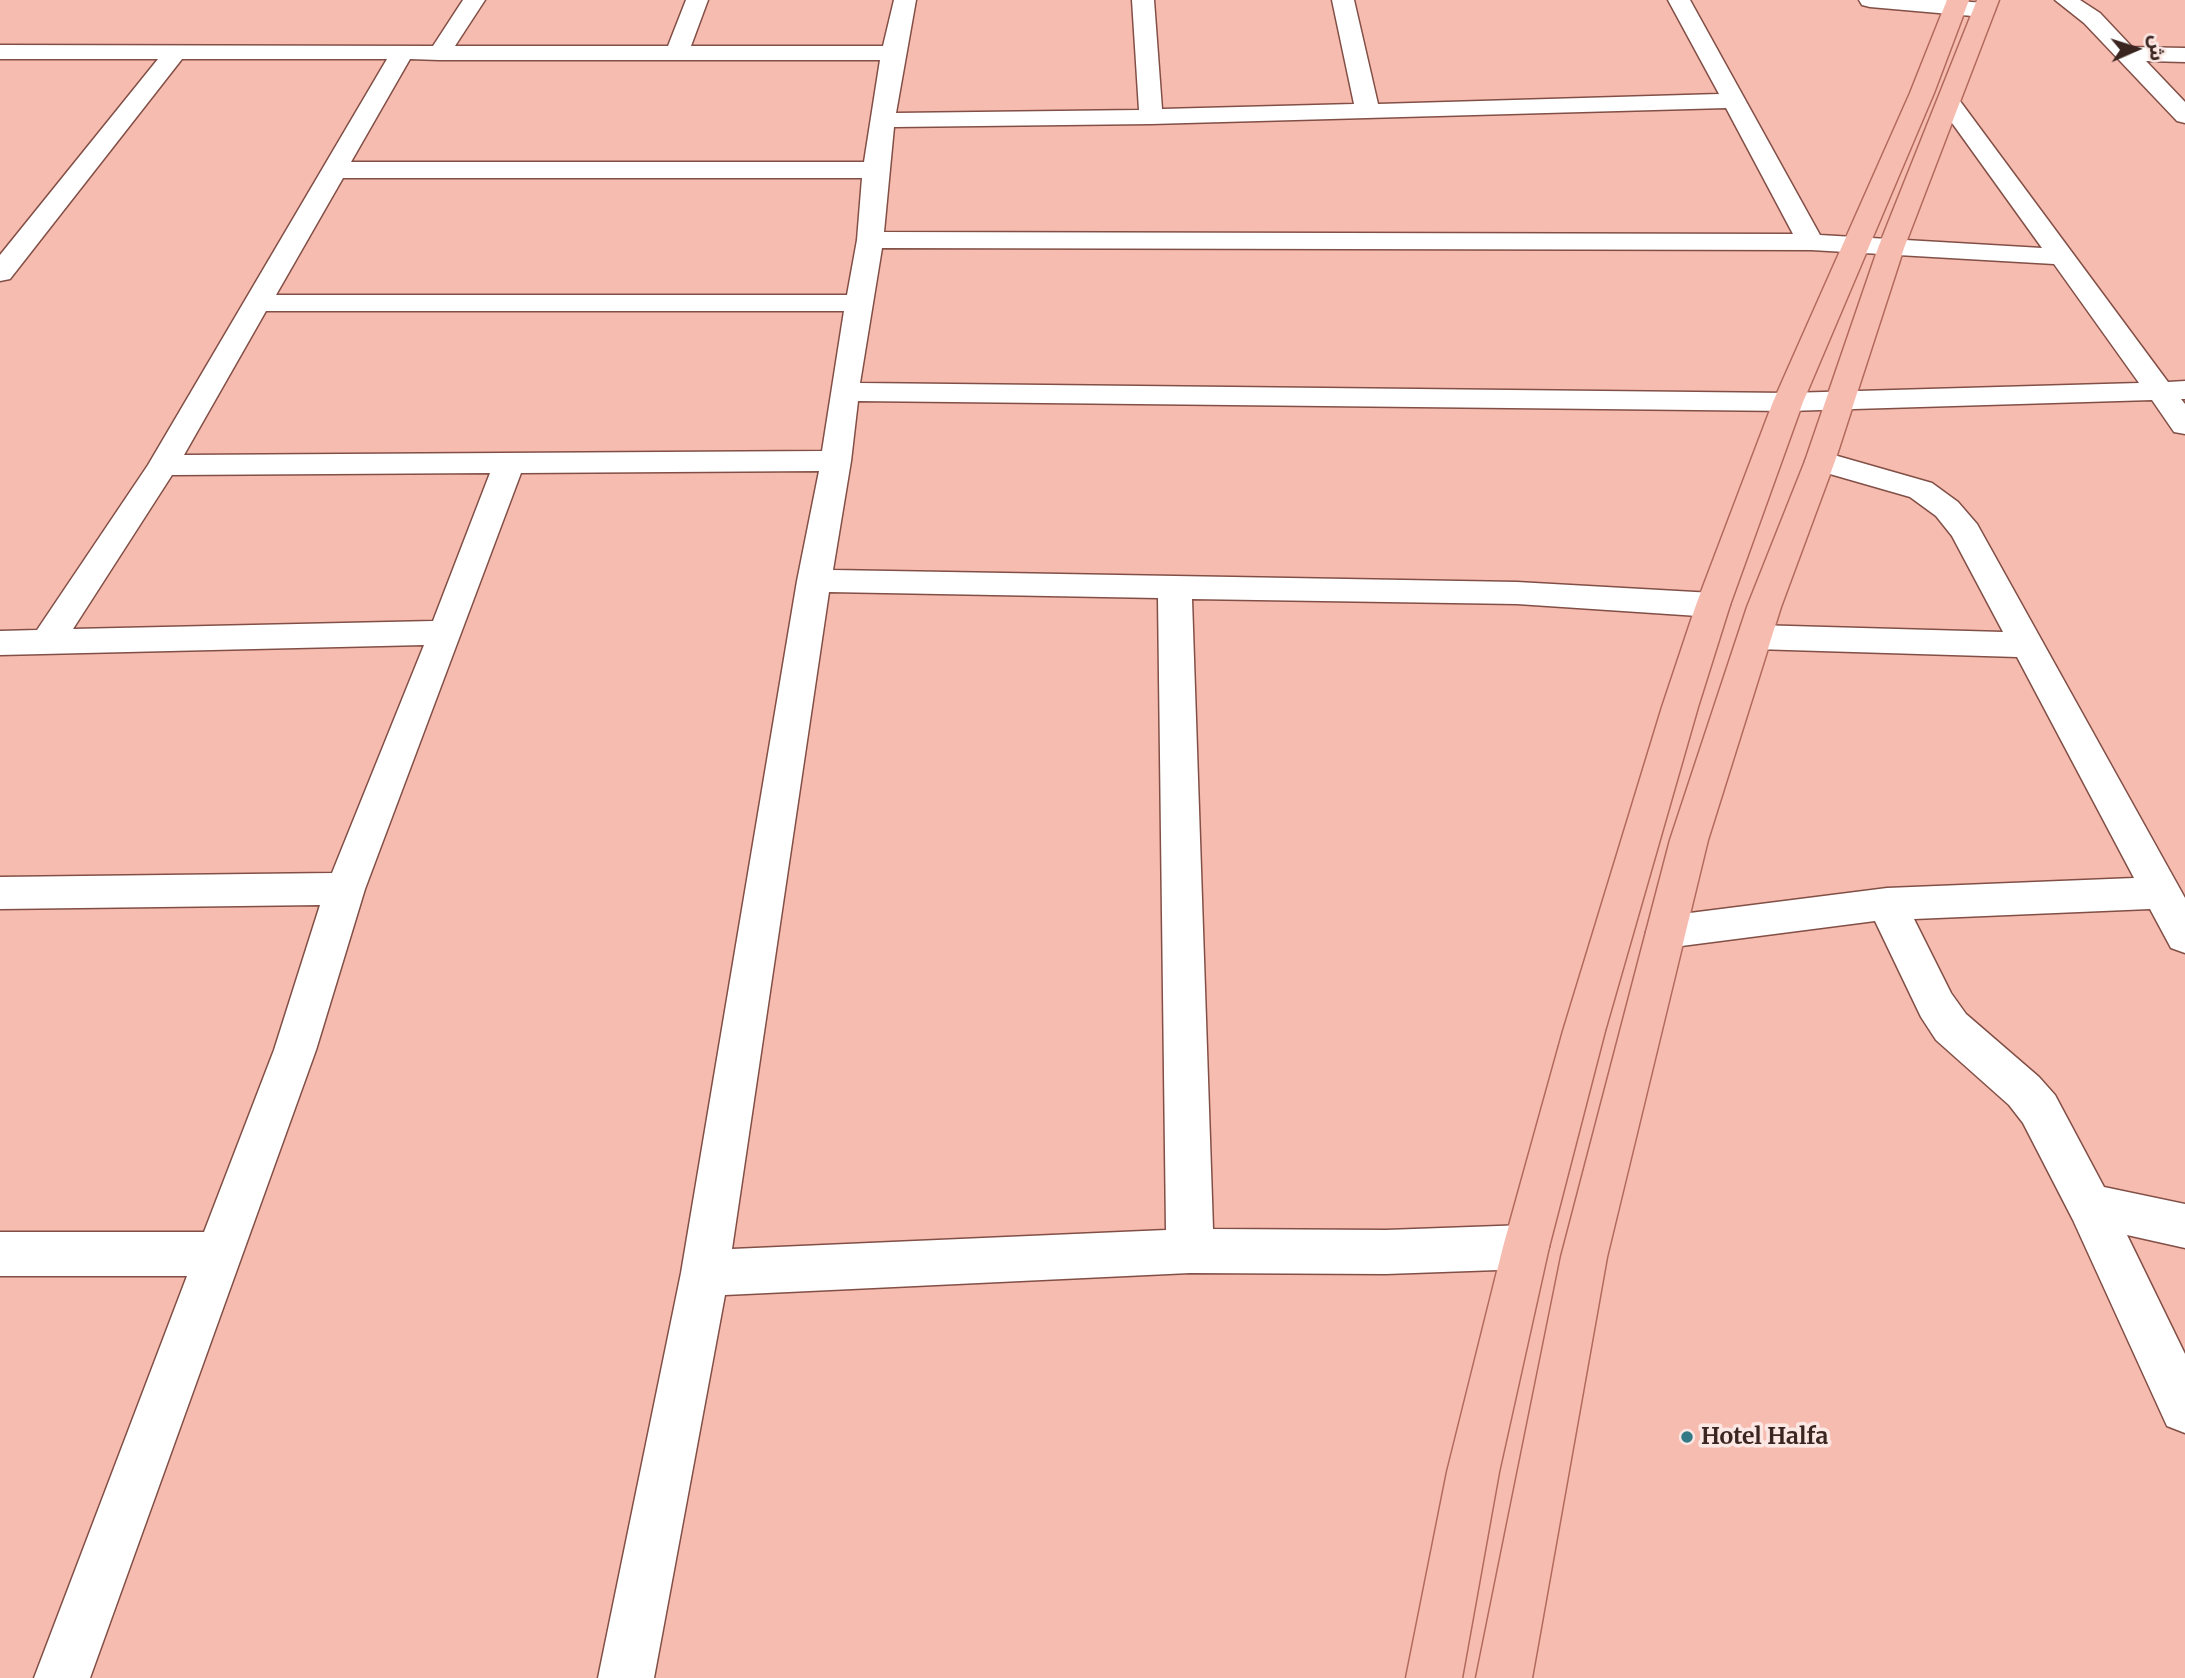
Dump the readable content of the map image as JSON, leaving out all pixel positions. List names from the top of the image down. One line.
{"places":["Hotel Halfa"],"north":"right"}
